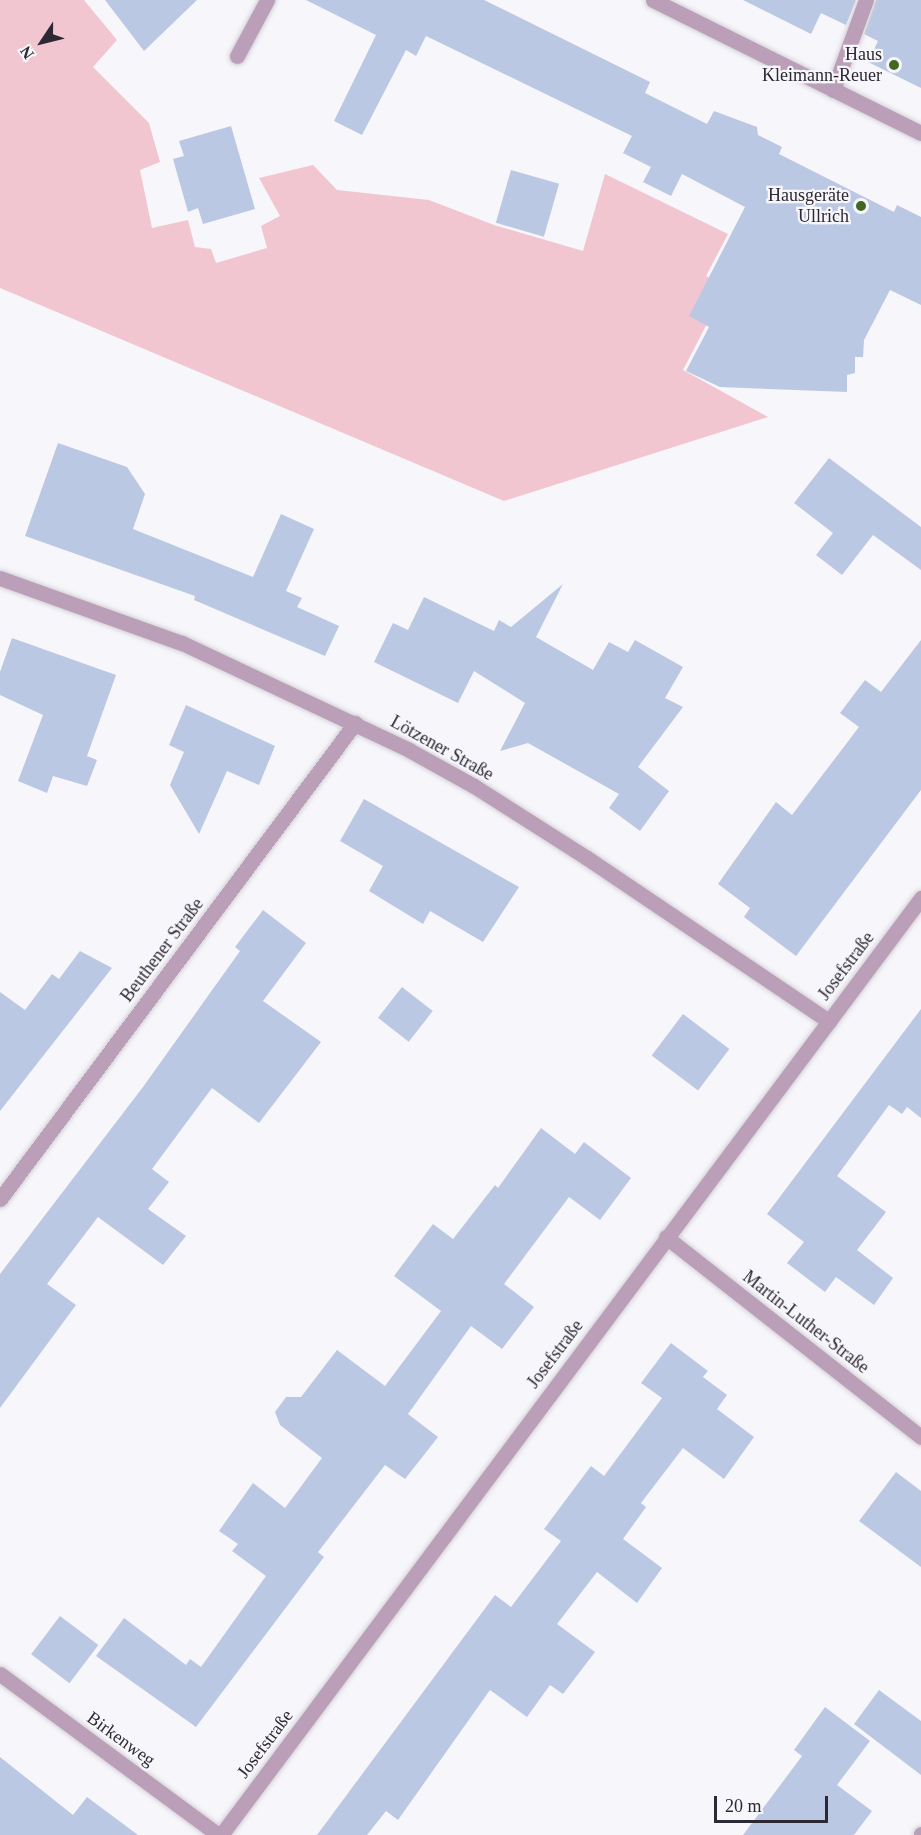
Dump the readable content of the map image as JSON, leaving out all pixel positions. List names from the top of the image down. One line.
{"streets":{"street":["Lötzener Straße","Beuthener Straße","Josefstraße","Martin-Luther-Straße","Birkenweg"]},"crossings":[["Lötzener Straße","Beuthener Straße"],["Lötzener Straße","Josefstraße"],["Josefstraße","Martin-Luther-Straße"],["Josefstraße","Birkenweg"]],"places":["Haus Kleimann-Reuer","Hausgeräte Ullrich"],"scale_bar":"20 m","north":"bottom left"}
